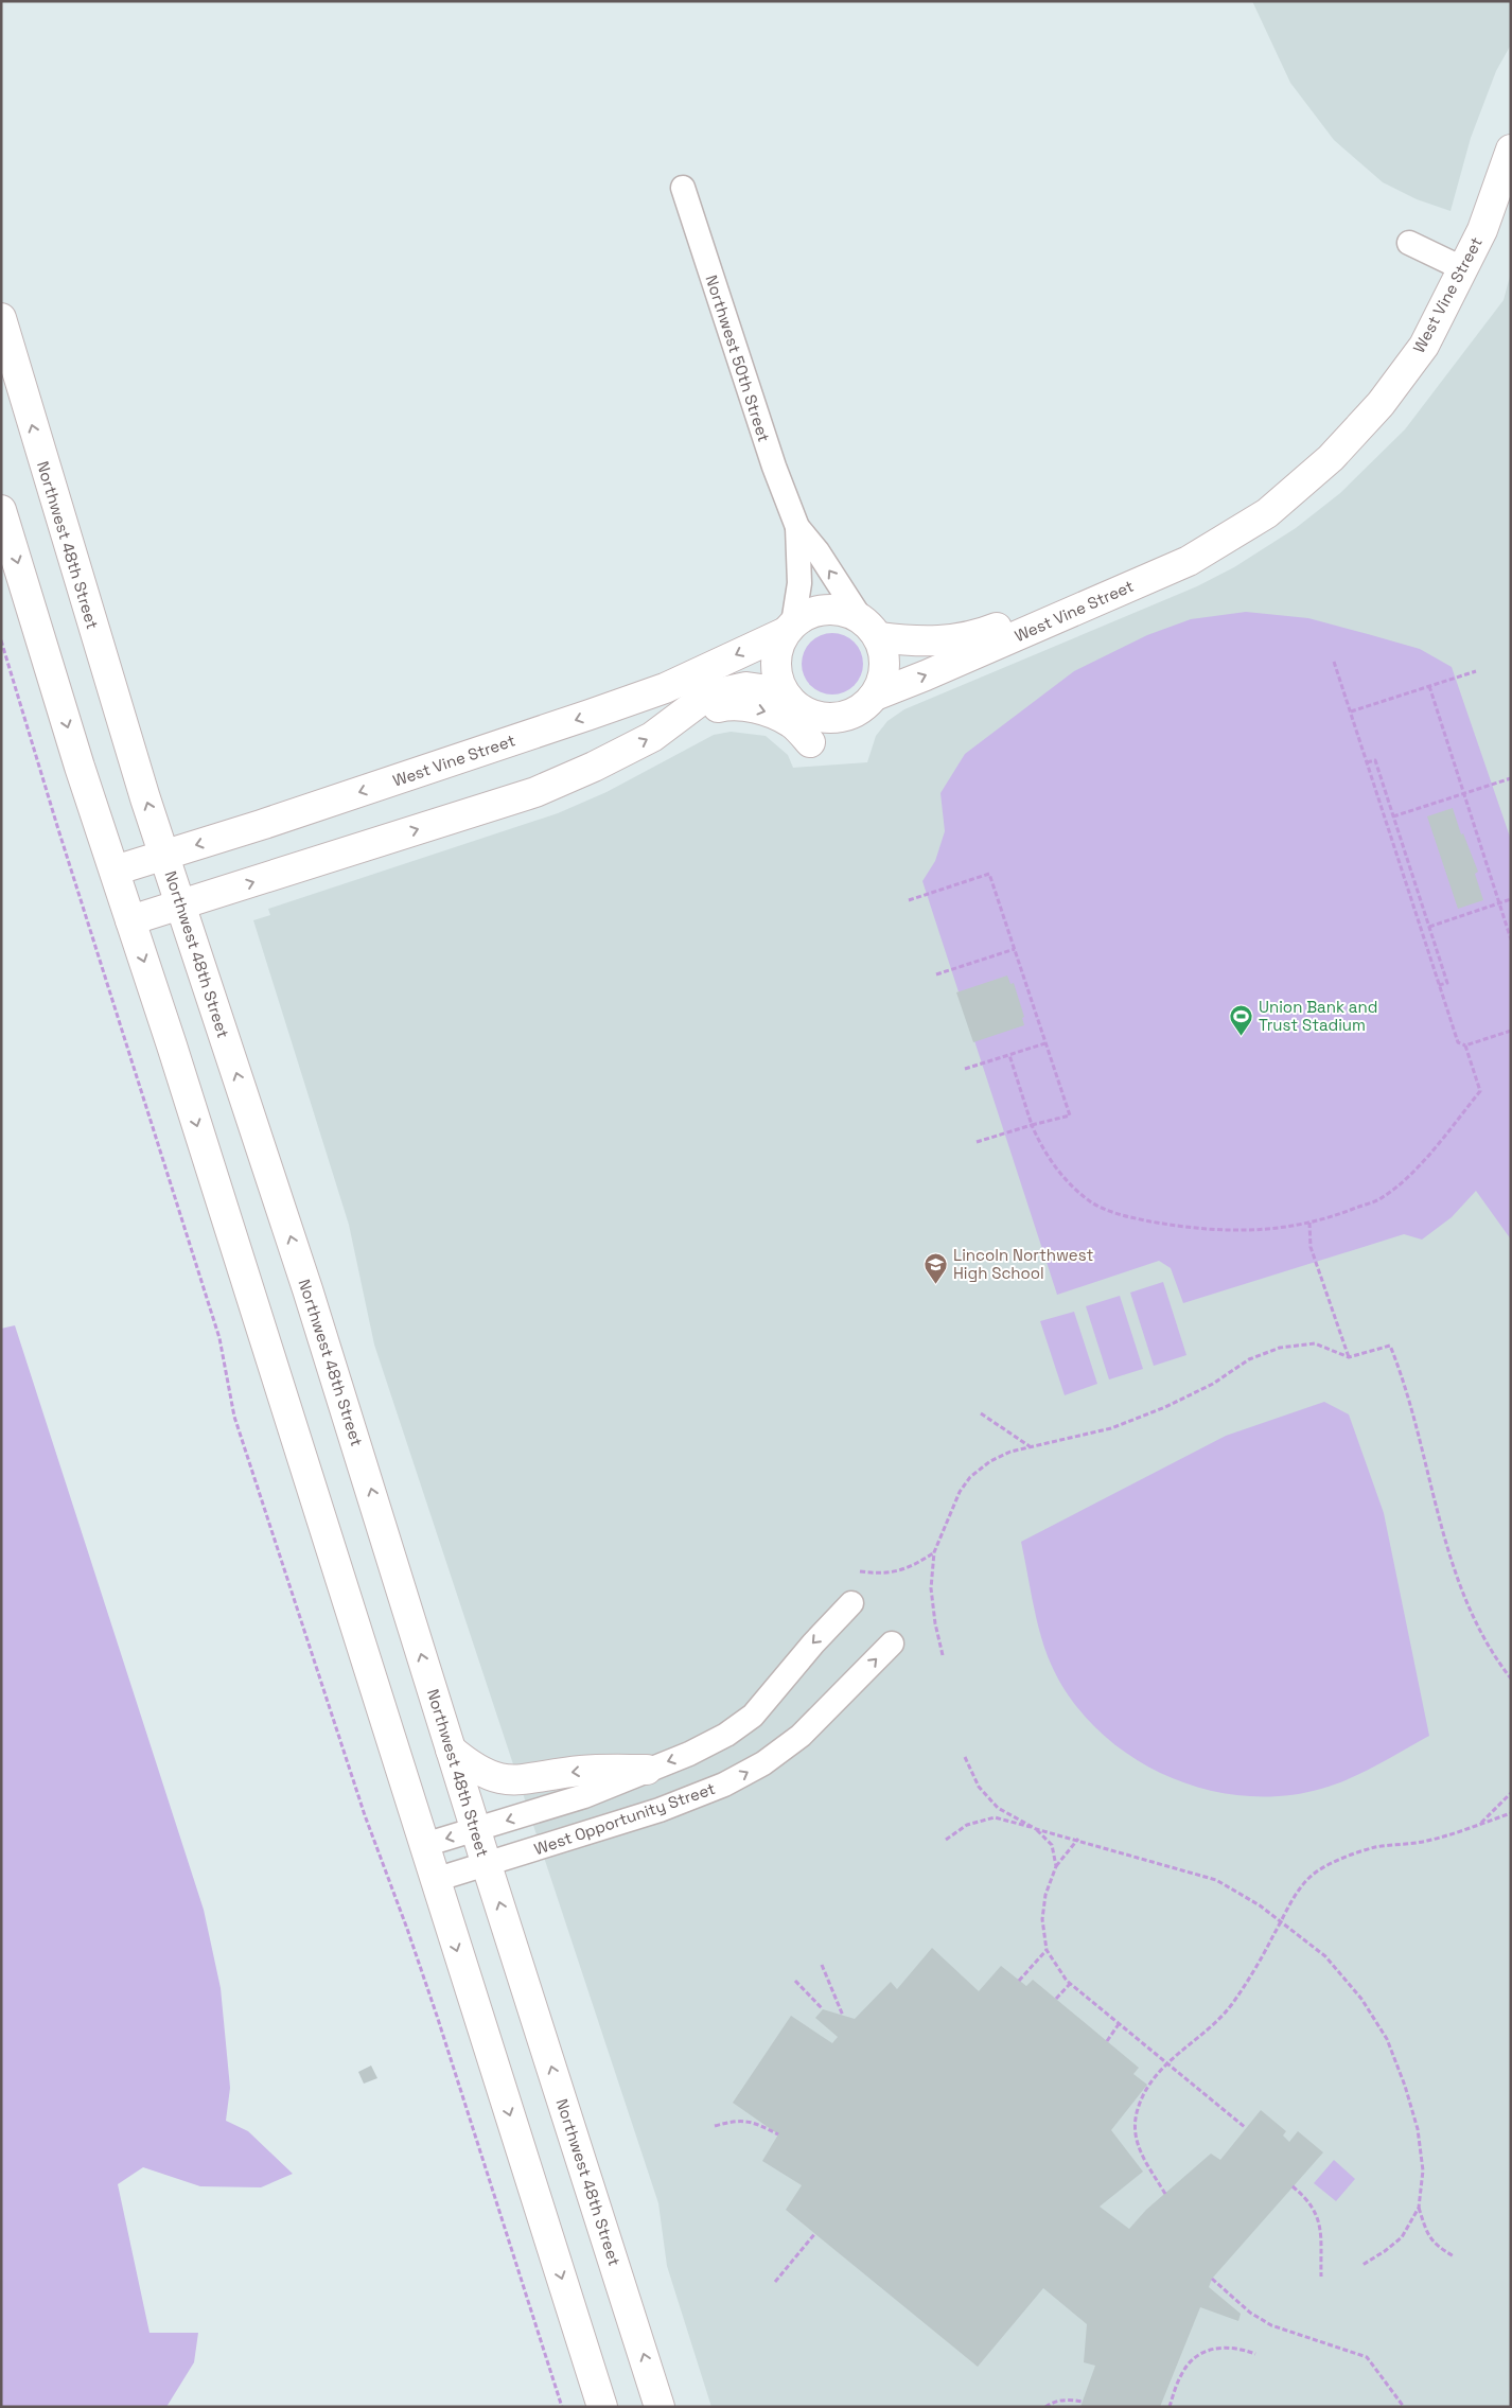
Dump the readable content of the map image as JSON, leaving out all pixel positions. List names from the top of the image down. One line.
{"streets":{"main road":["West Vine Street","Northwest 48th Street"],"street":["Northwest 50th Street","West Opportunity Street"]},"crossings":[["West Vine Street","Northwest 50th Street"],["West Vine Street","Northwest 48th Street"],["Northwest 48th Street","West Opportunity Street"]],"places":{"sports":["Union Bank and Trust Stadium"],"school or university":["Lincoln Northwest High School"]}}
